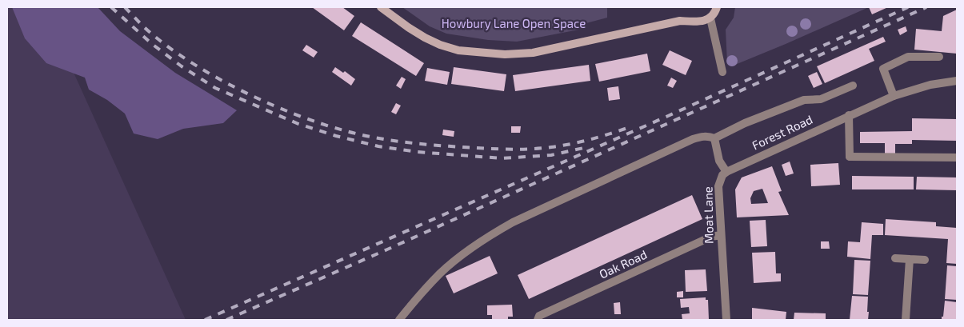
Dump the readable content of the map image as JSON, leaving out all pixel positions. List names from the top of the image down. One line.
{"streets":{"street":["Forest Road","Moat Lane","Oak Road"]},"crossings":[["Forest Road","Moat Lane"],["Moat Lane","Oak Road"]],"parks":["Howbury Lane Open Space"]}
